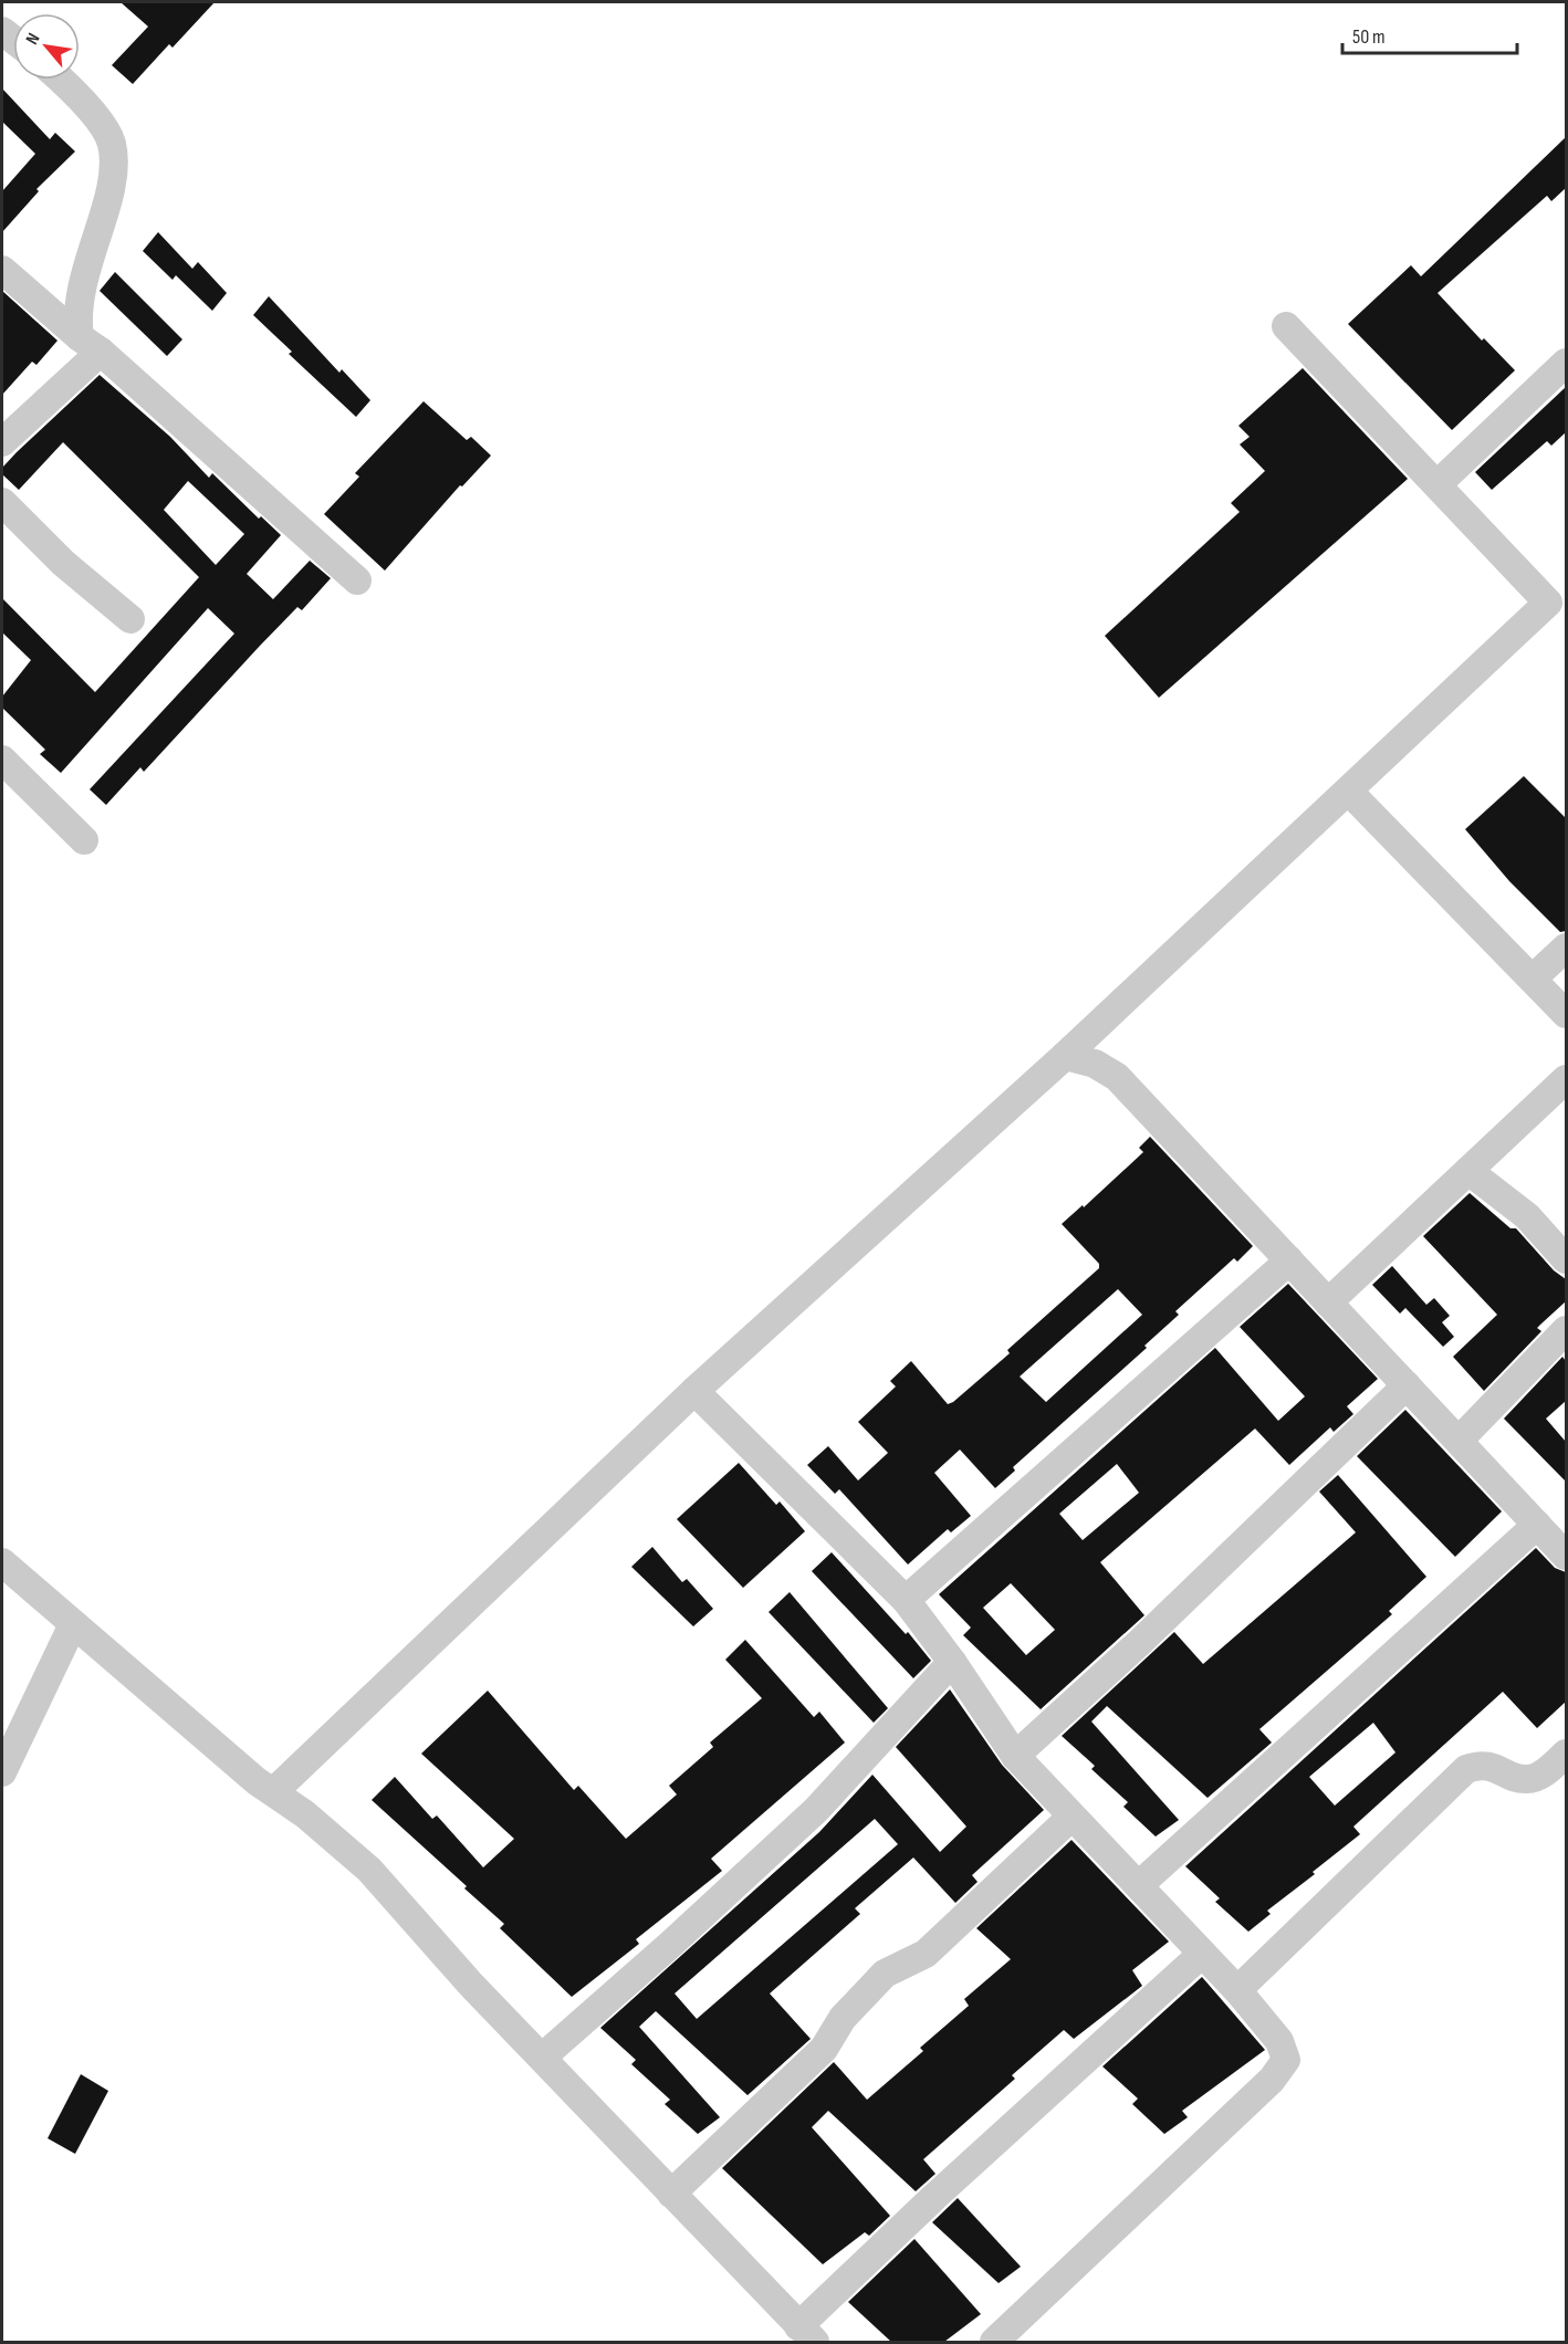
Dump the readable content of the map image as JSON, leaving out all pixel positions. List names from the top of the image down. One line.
{"scale_bar":"50 m","north":"top left"}
